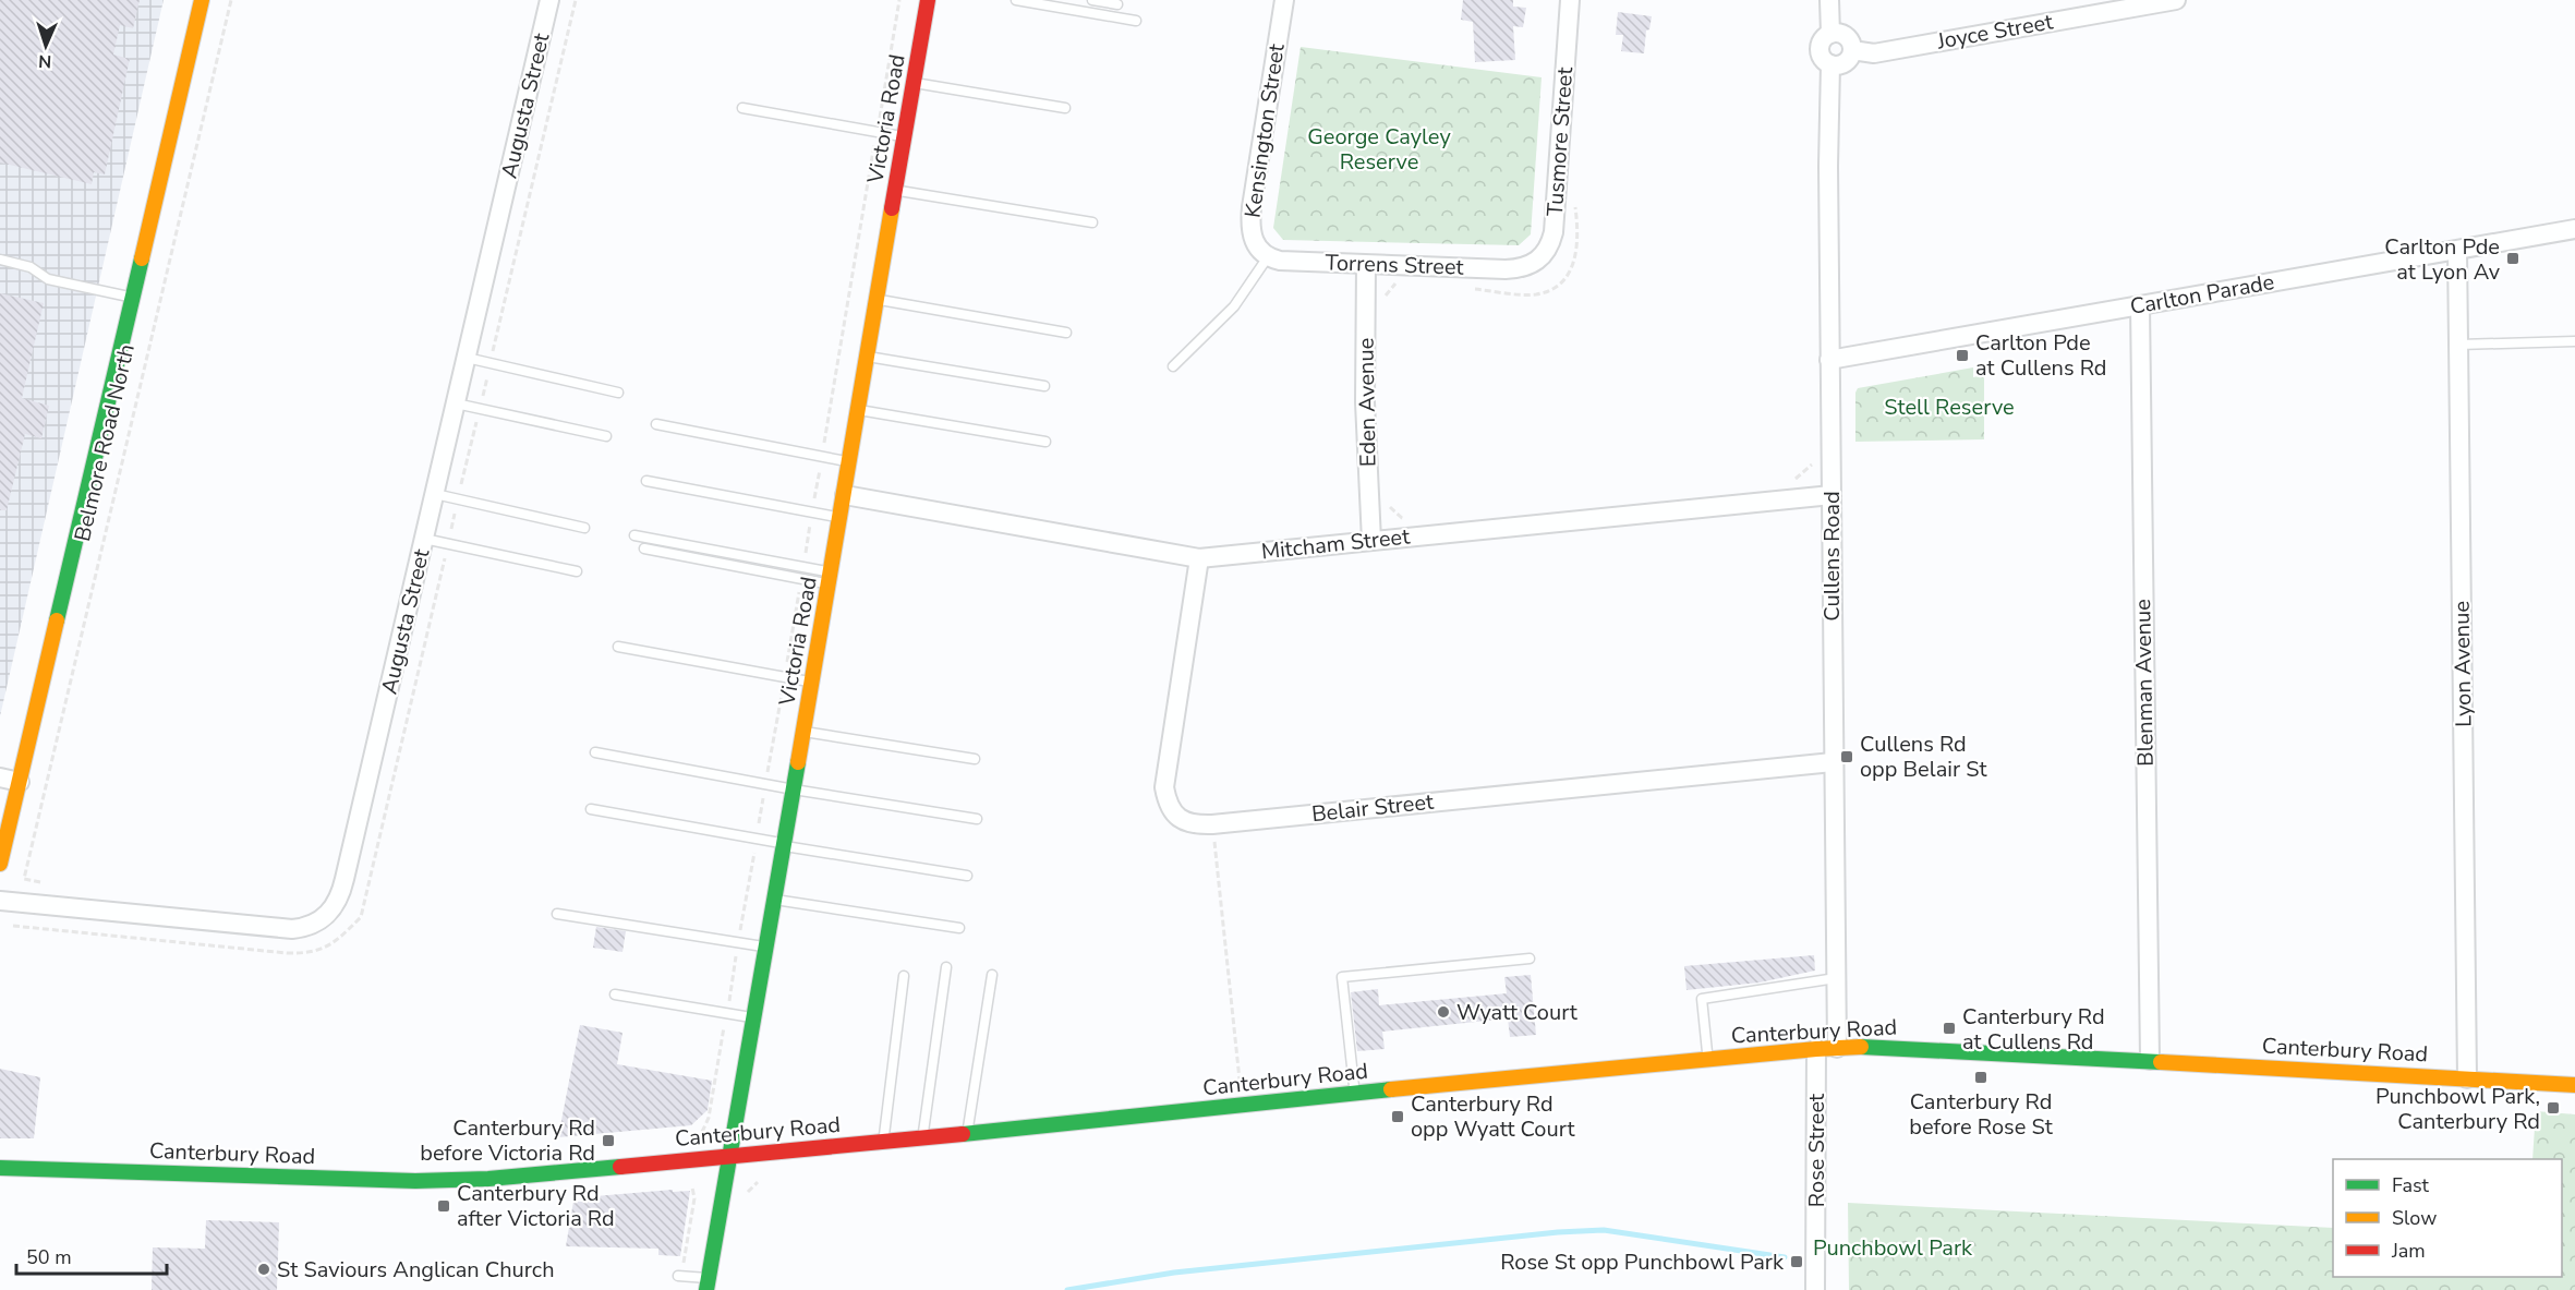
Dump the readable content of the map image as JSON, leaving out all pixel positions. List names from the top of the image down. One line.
{"streets":{"main road":["Victoria Road","Belmore Road North","Canterbury Road"],"street":["Joyce Street","Augusta Street","Kensington Street","Tusmore Street","Torrens Street","Carlton Parade","Eden Avenue","Mitcham Street","Cullens Road","Lyon Avenue","Blenman Avenue","Belair Street","Rose Street"]},"crossings":[["Joyce Street","Cullens Road"],["Victoria Road","Mitcham Street"],["Victoria Road","Canterbury Road"],["Kensington Street","Torrens Street"],["Tusmore Street","Torrens Street"],["Torrens Street","Eden Avenue"],["Carlton Parade","Cullens Road"],["Carlton Parade","Lyon Avenue"],["Carlton Parade","Blenman Avenue"],["Eden Avenue","Mitcham Street"],["Mitcham Street","Cullens Road"],["Mitcham Street","Belair Street"],["Cullens Road","Belair Street"],["Cullens Road","Canterbury Road"],["Lyon Avenue","Canterbury Road"],["Blenman Avenue","Canterbury Road"],["Canterbury Road","Rose Street"]],"parks":["George Cayley Reserve","Stell Reserve","Punchbowl Park"],"places":{"transit":["Carlton Pde at Lyon Av","Carlton Pde at Cullens Rd","Cullens Rd opp Belair St","Canterbury Rd at Cullens Rd","Canterbury Rd before Rose St","Punchbowl Park, Canterbury Rd","Canterbury Rd opp Wyatt Court","Canterbury Rd before Victoria Rd","Canterbury Rd after Victoria Rd","Rose St opp Punchbowl Park"],"other":["Wyatt Court","St Saviours Anglican Church"]},"legend":["Fast","Slow","Jam"],"scale_bar":"50 m","north":"bottom"}
